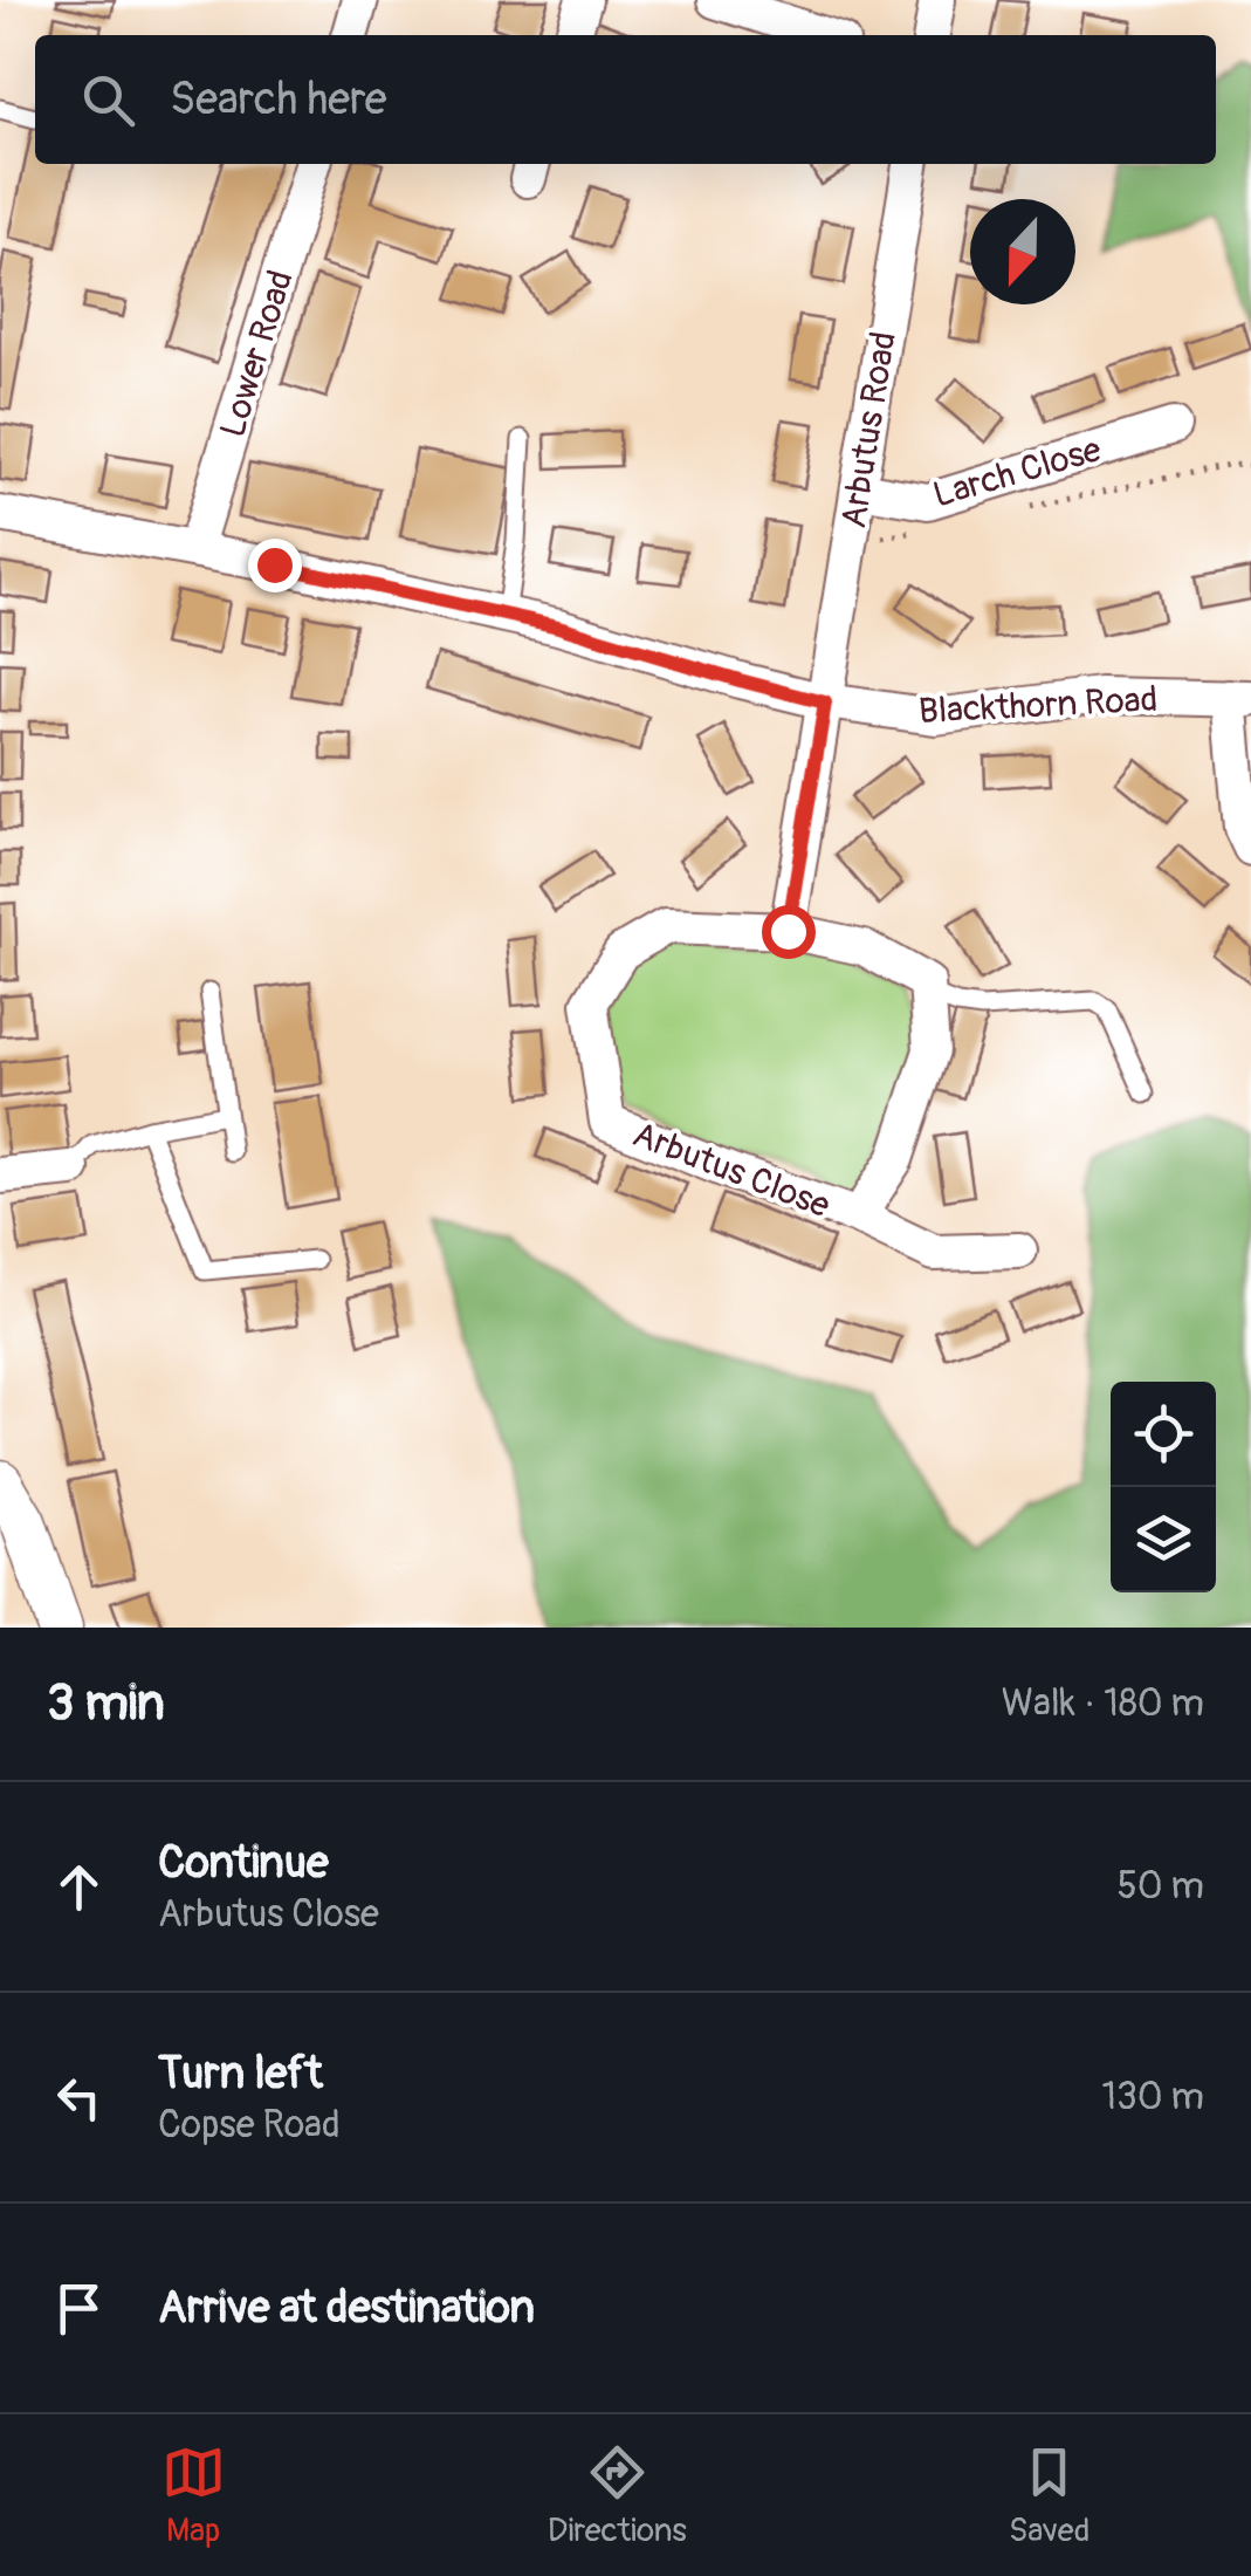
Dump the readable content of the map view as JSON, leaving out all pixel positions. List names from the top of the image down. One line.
{"streets":{"street":["Lower Road","Arbutus Road","Larch Close","Blackthorn Road","Arbutus Close"]},"crossings":[["Lower Road","Blackthorn Road"],["Arbutus Road","Larch Close"],["Arbutus Road","Blackthorn Road"]],"north":"bottom","page":{"search":"Search here","heading":["3 min","Walk · 180 m"],"list":[["Continue","Arbutus Close","50 m"],["Turn left","Copse Road","130 m"],"Arrive at destination"],"nav":["Map","Directions","Saved"]}}
